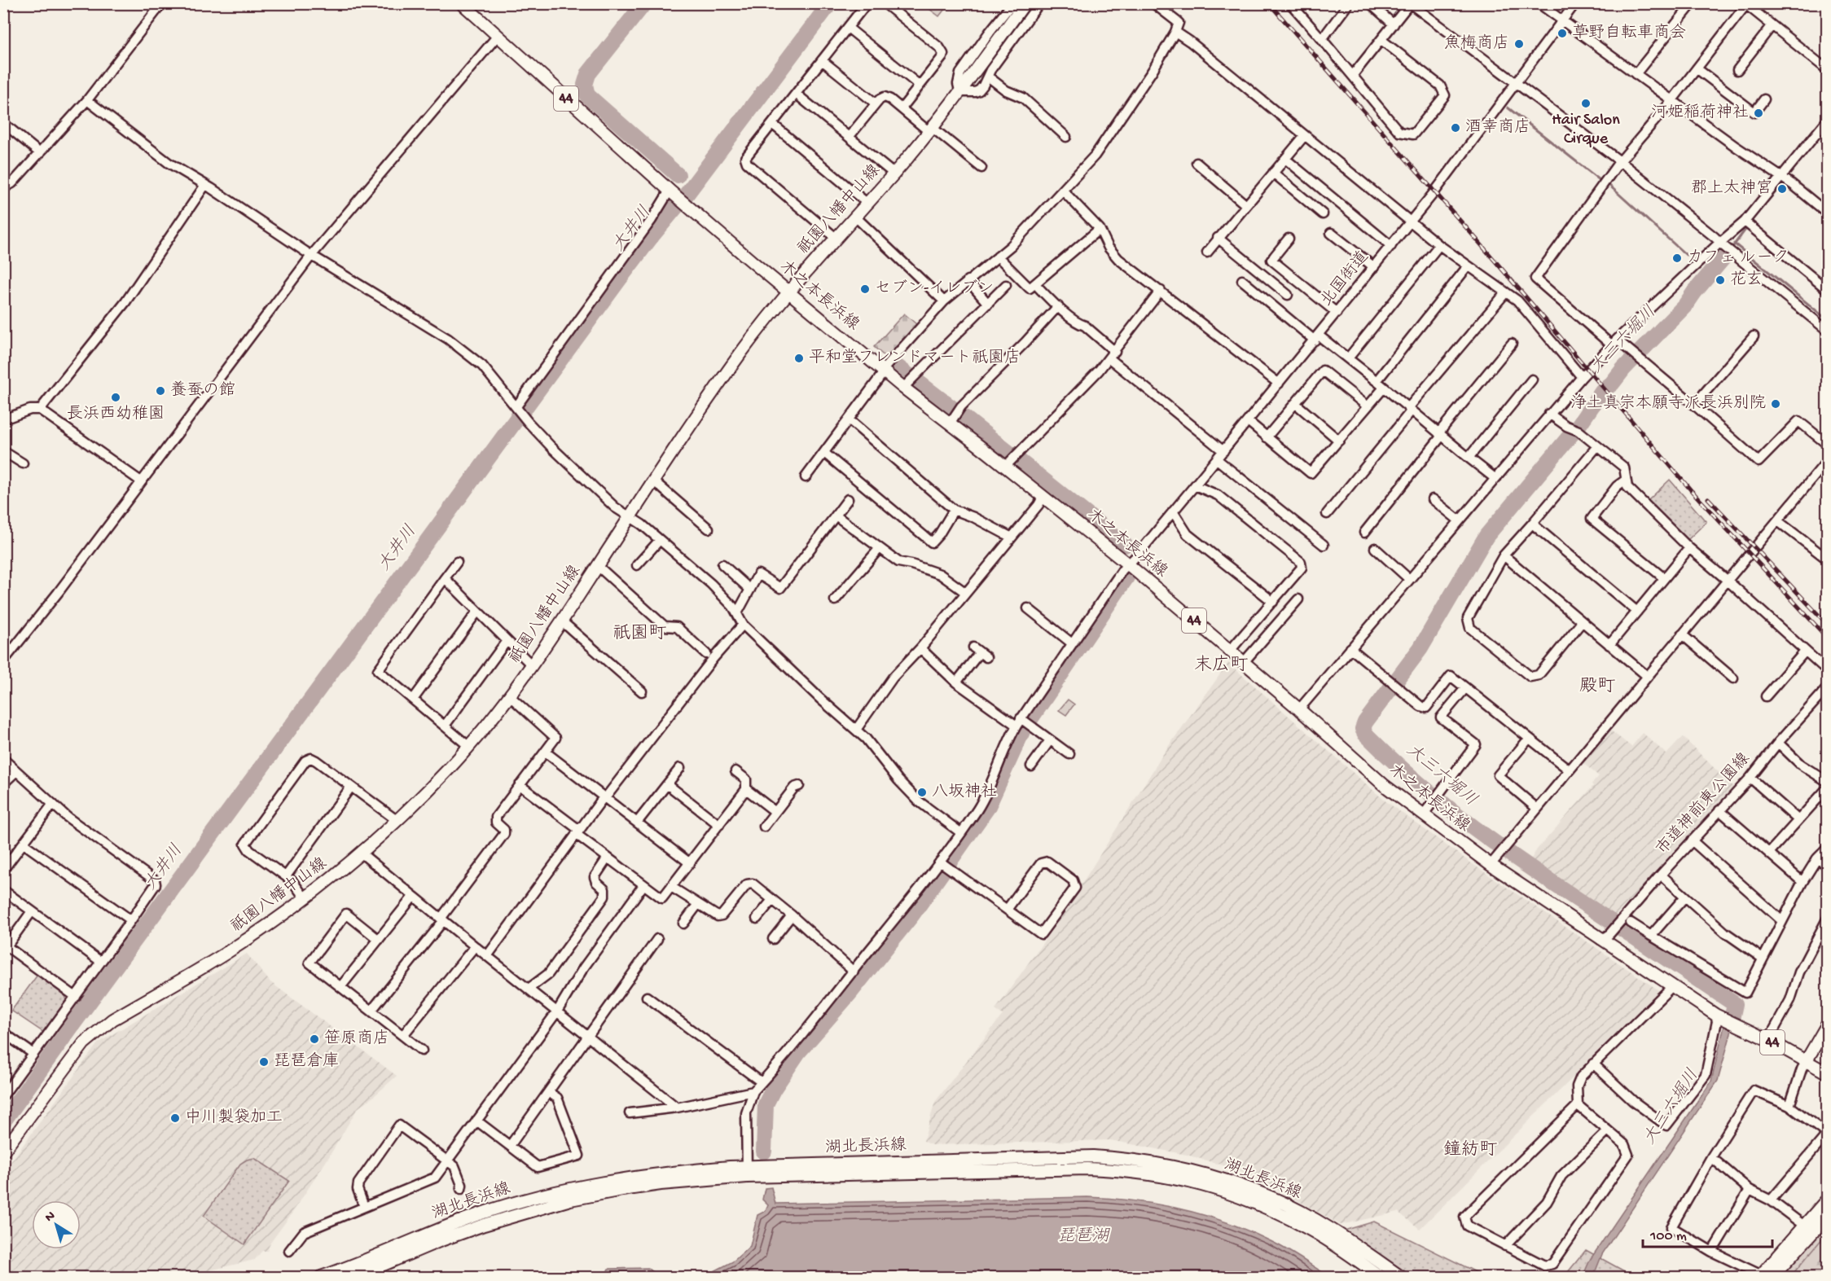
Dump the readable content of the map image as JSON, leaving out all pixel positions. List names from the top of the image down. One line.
{"streets":{"main road":["44","祇園八幡中山線","木之本長浜線","湖北長浜線"],"street":["北国街道","市道神前東公園線"]},"crossings":[["祇園八幡中山線","木之本長浜線"],["北国街道","木之本長浜線"],["木之本長浜線","市道神前東公園線"]],"districts":["祇園町","末広町","殿町","鐘紡町"],"water":["大井川","大三六堀川","琵琶湖"],"places":["草野自転車商会","魚梅商店","Hair Salon Cirque","河姫稲荷神社","酒幸商店","郡上太神宮","カフェ ルーク","花玄","セブン-イレブン","平和堂フレンドマート祇園店","養蚕の館","長浜西幼稚園","浄土真宗本願寺派長浜別院","八坂神社","笹原商店","琵琶倉庫","中川製袋加工"],"scale_bar":"100 m","north":"top left"}
